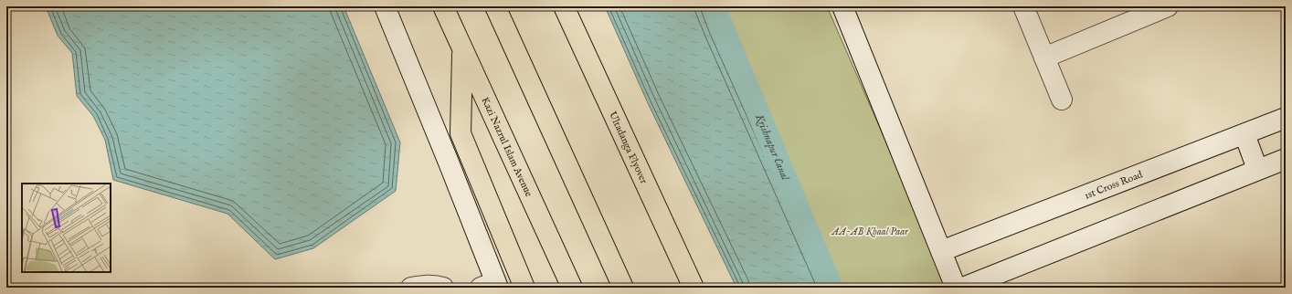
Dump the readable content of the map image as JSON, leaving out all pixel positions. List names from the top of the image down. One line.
{"streets":{"main road":["Kazi Nazrul Islam Avenue","Ultadanga Flyover"],"street":["1st Cross Road"]},"water":["Krishnapur Canal"],"parks":["AA-AB Khaal Paar"]}
